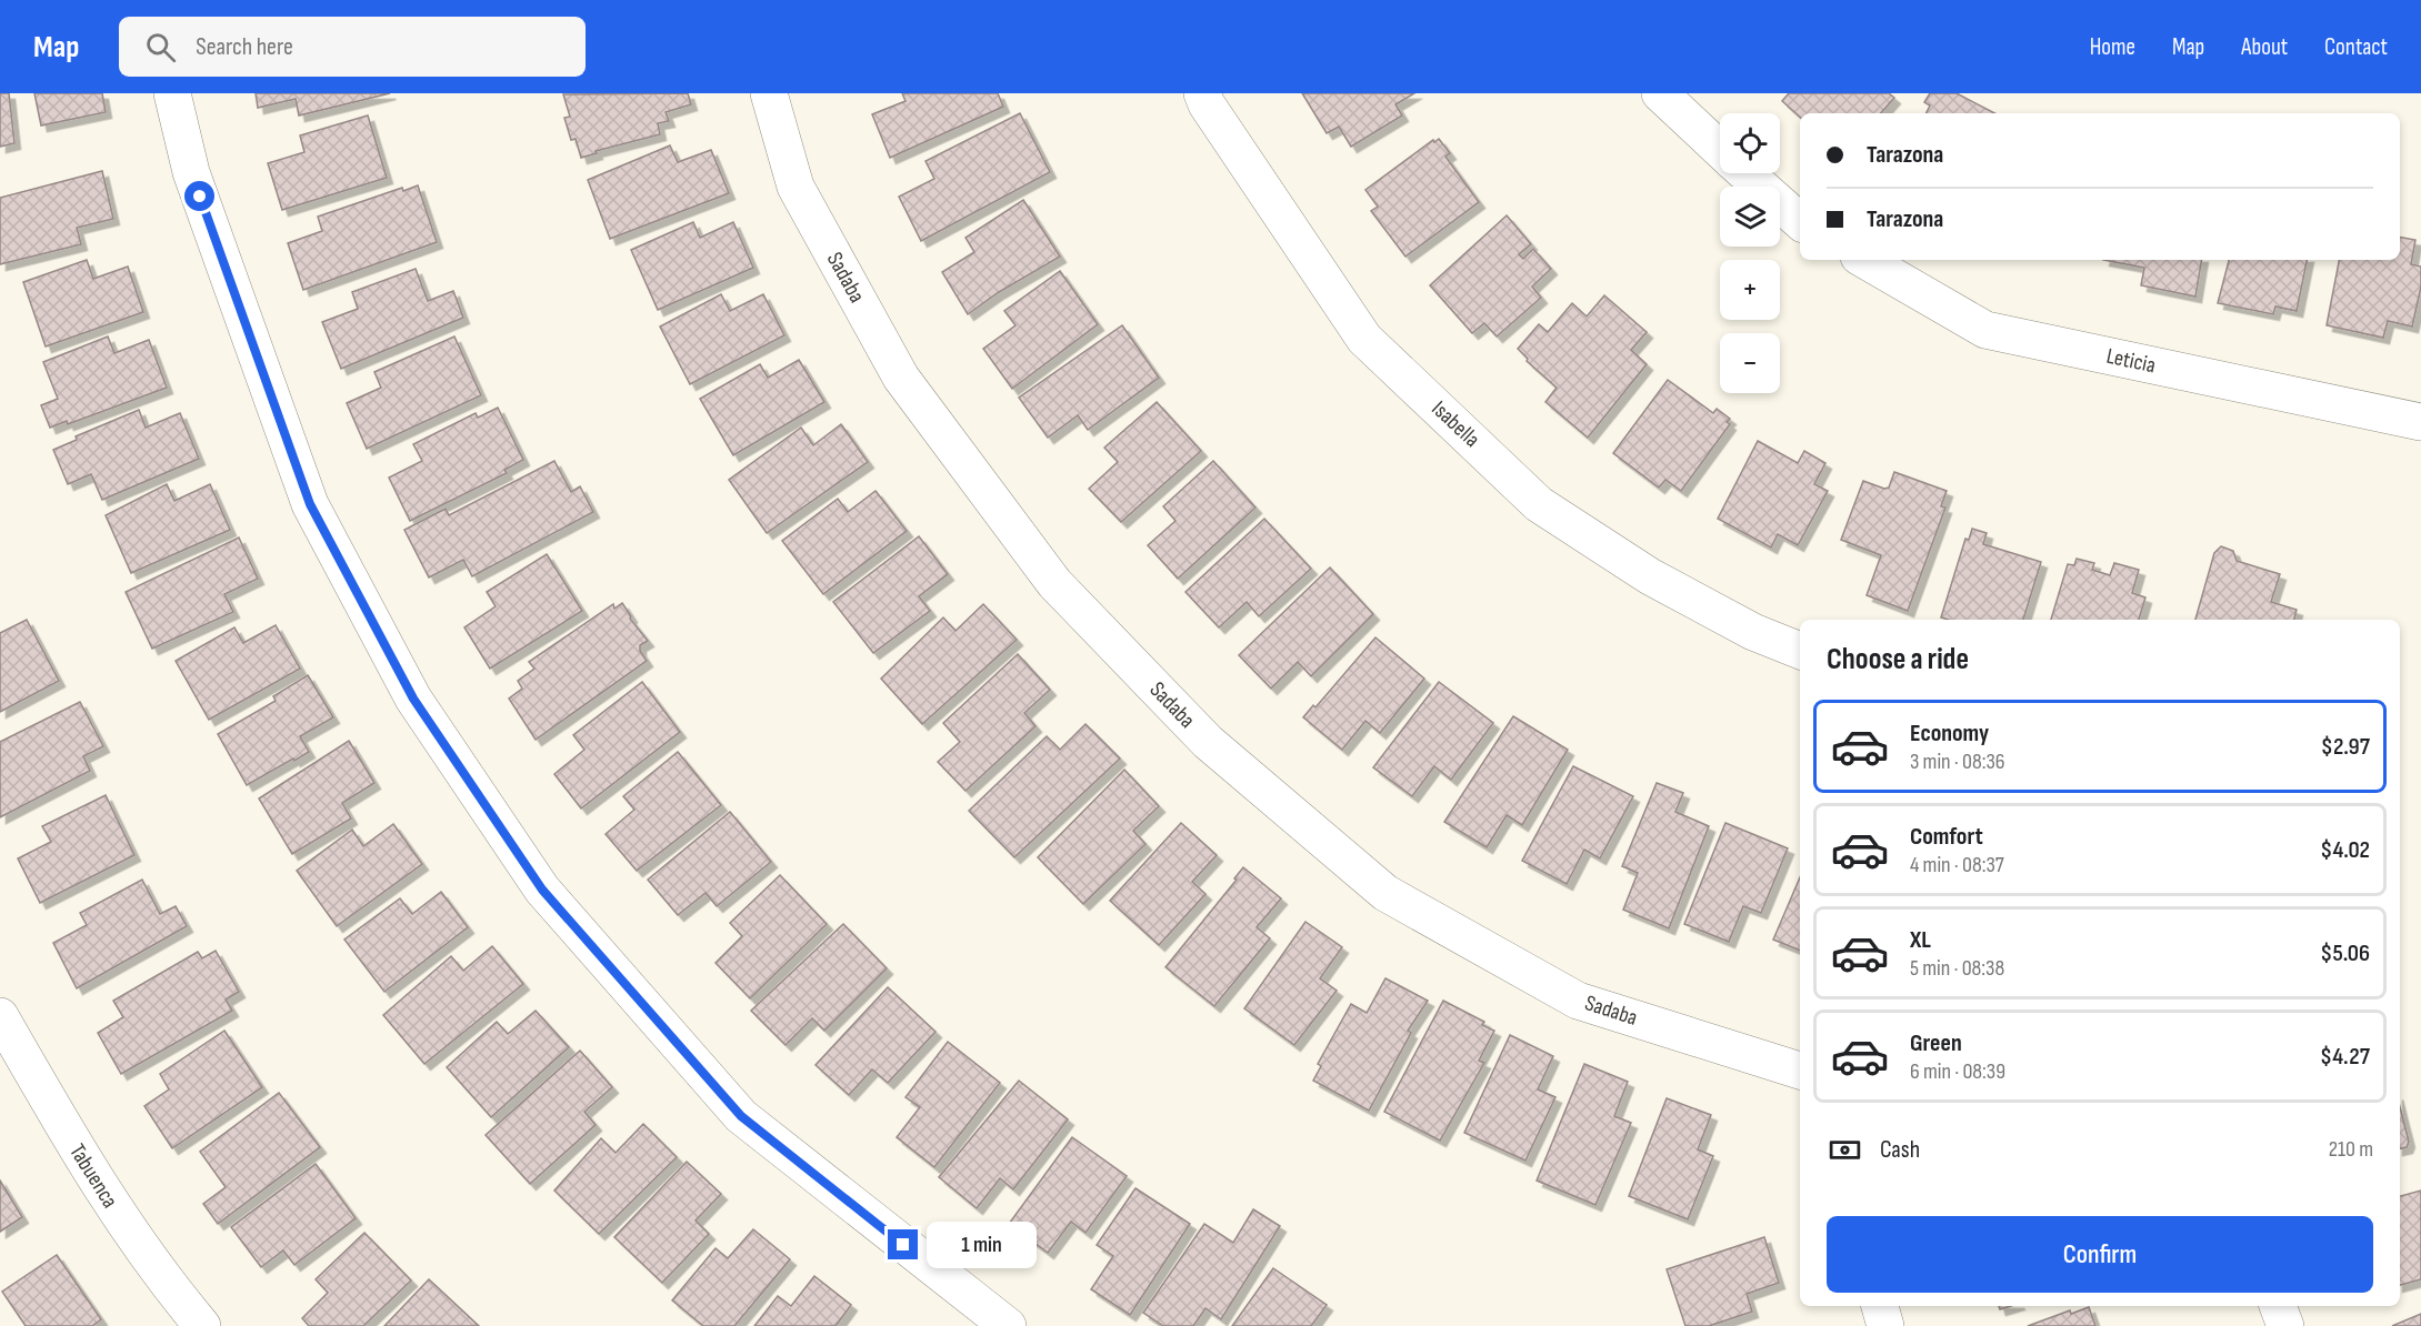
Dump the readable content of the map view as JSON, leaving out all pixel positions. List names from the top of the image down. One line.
{"streets":{"street":["Sadaba","Leticia","Isabella","Tabuenca"]},"page":{"header":"Map","search":"Search here","nav":["Home","Map","About","Contact"],"map_buttons":["+","−"],"banner":["Tarazona","Tarazona"],"heading":"Choose a ride","list":[{"name":"Economy","note":"3 min · 08:36","value":"$2.97"},{"name":"Comfort","note":"4 min · 08:37","value":"$4.02"},{"name":"XL","note":"5 min · 08:38","value":"$5.06"},{"name":"Green","note":"6 min · 08:39","value":"$4.27"}],"pay":["Cash","210 m"],"buttons":"Confirm","bubble":"1 min"}}
